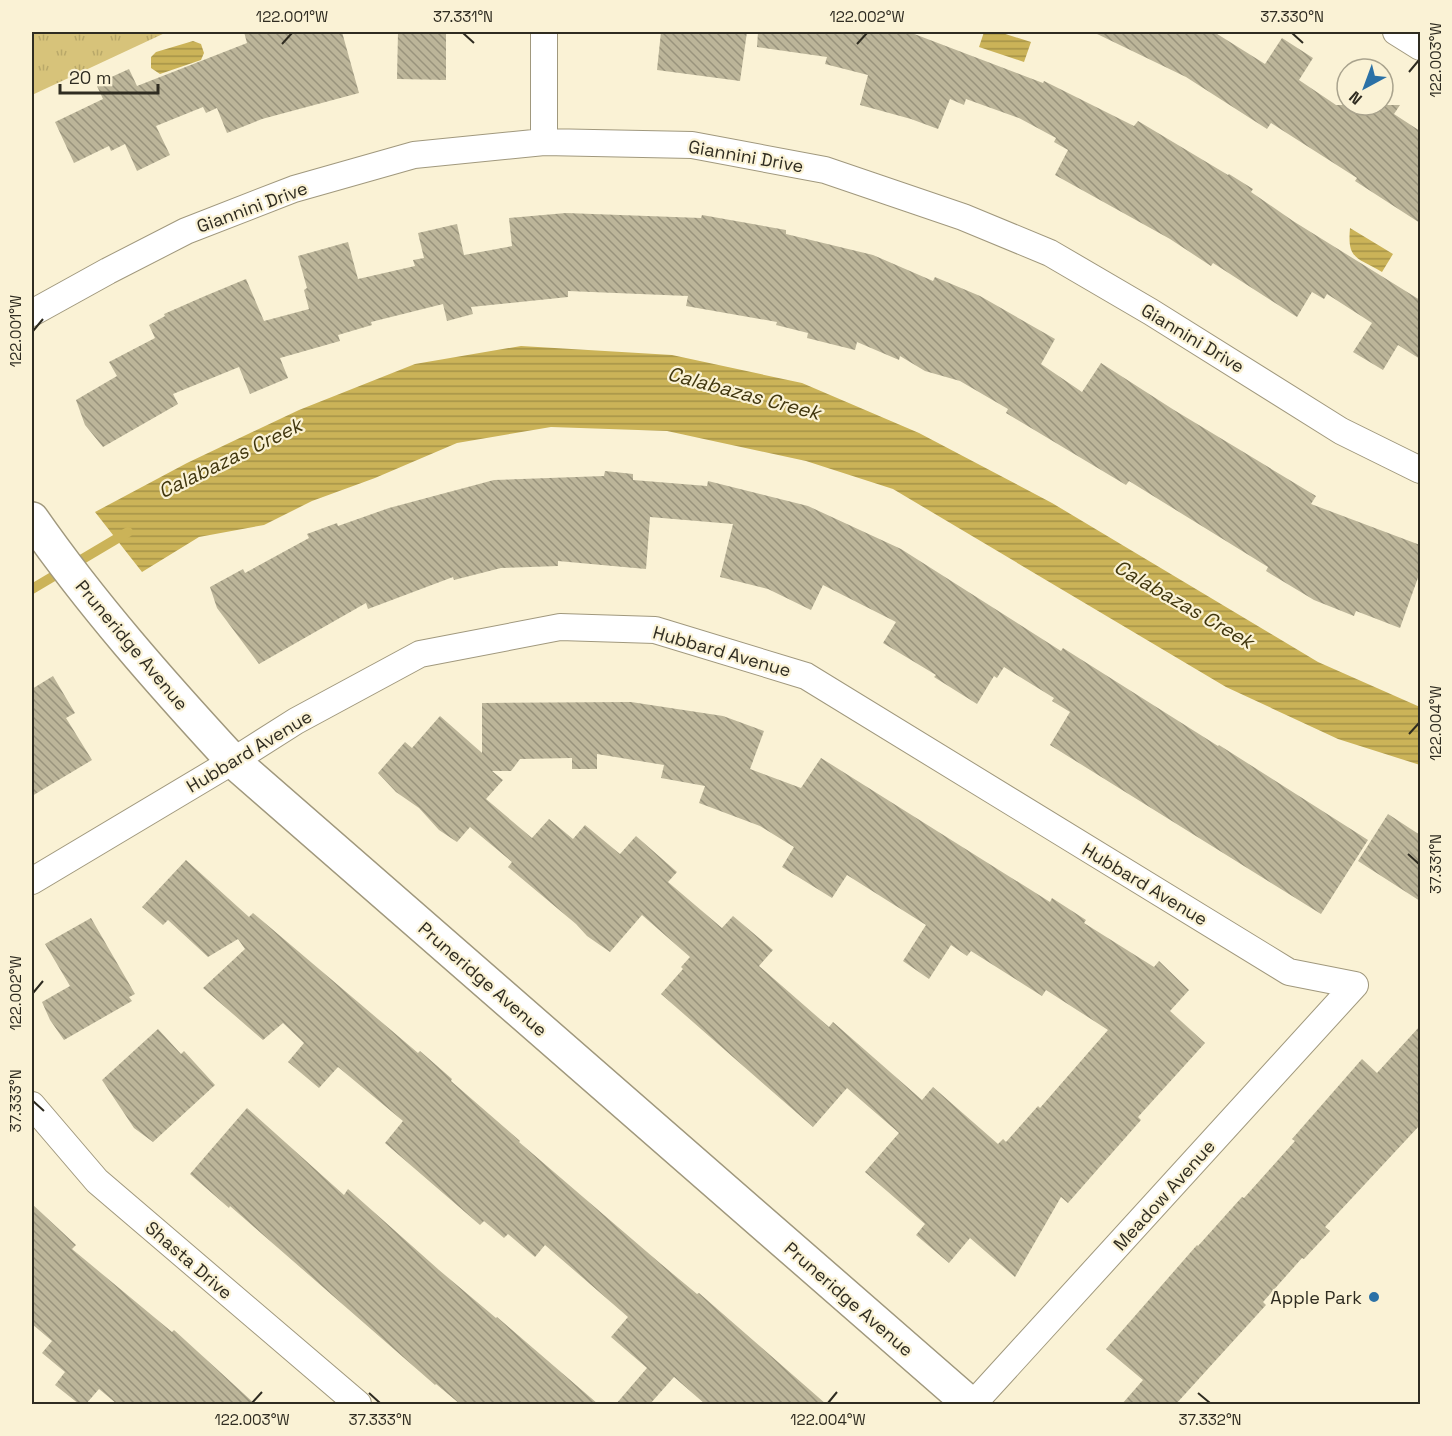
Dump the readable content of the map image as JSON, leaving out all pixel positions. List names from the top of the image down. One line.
{"streets":{"main road":["Pruneridge Avenue"],"street":["Giannini Drive","Hubbard Avenue","Meadow Avenue","Shasta Drive"]},"crossings":[["Pruneridge Avenue","Hubbard Avenue"],["Pruneridge Avenue","Meadow Avenue"],["Hubbard Avenue","Meadow Avenue"]],"water":["Calabazas Creek"],"places":["Apple Park"],"scale_bar":"20 m","north":"bottom left","coordinates":["122.001°W","37.331°N","122.002°W","37.330°N","122.003°W","122.004°W","37.333°N","37.332°N"]}
